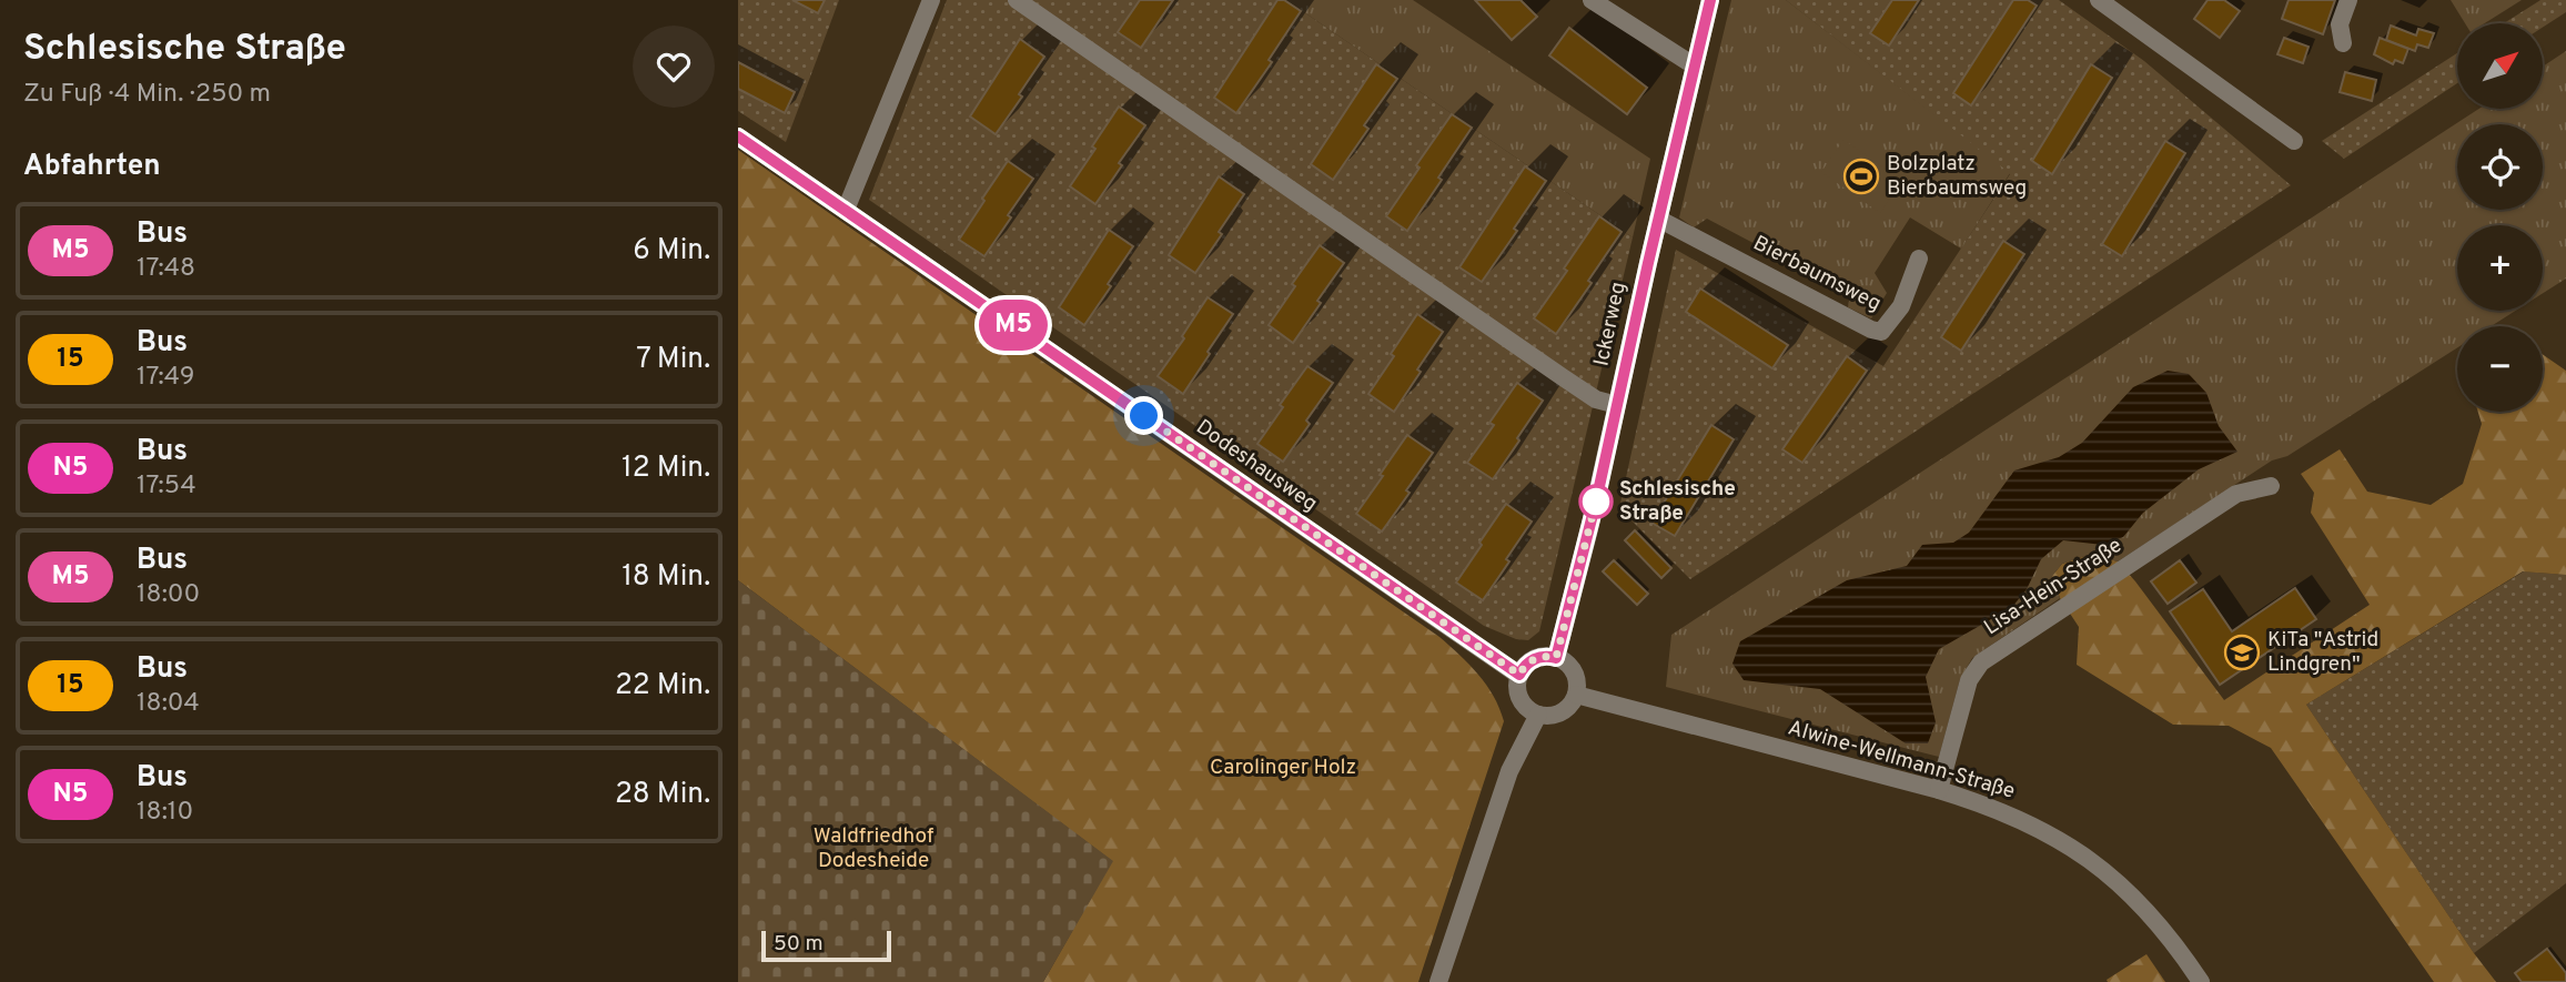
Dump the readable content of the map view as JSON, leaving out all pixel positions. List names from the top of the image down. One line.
{"streets":{"street":["Bierbaumsweg","Ickerweg","Dodeshausweg","Lisa-Hein-Straße","Alwine-Wellmann-Straße"]},"crossings":[["Bierbaumsweg","Ickerweg"],["Ickerweg","Dodeshausweg"],["Ickerweg","Alwine-Wellmann-Straße"],["Dodeshausweg","Alwine-Wellmann-Straße"],["Lisa-Hein-Straße","Alwine-Wellmann-Straße"]],"parks":["Carolinger Holz","Waldfriedhof Dodesheide"],"places":{"sports":["Bolzplatz Bierbaumsweg"],"other":["Schlesische Straße"],"school or university":["KiTa \"Astrid Lindgren\""]},"lines":["bus line M5"],"scale_bar":"50 m","north":"top right","page":{"heading":[["Schlesische Straße","Zu Fuß · 4 Min. · 250 m"],"Abfahrten"],"on_map":"M5","map_buttons":["+","−"],"list":[{"mark":"M5","name":"Bus","note":"17:48","value":"6 Min."},{"mark":"15","name":"Bus","note":"17:49","value":"7 Min."},{"mark":"N5","name":"Bus","note":"17:54","value":"12 Min."},{"mark":"M5","name":"Bus","note":"18:00","value":"18 Min."},{"mark":"15","name":"Bus","note":"18:04","value":"22 Min."},{"mark":"N5","name":"Bus","note":"18:10","value":"28 Min."}],"scale":"50 m"}}
